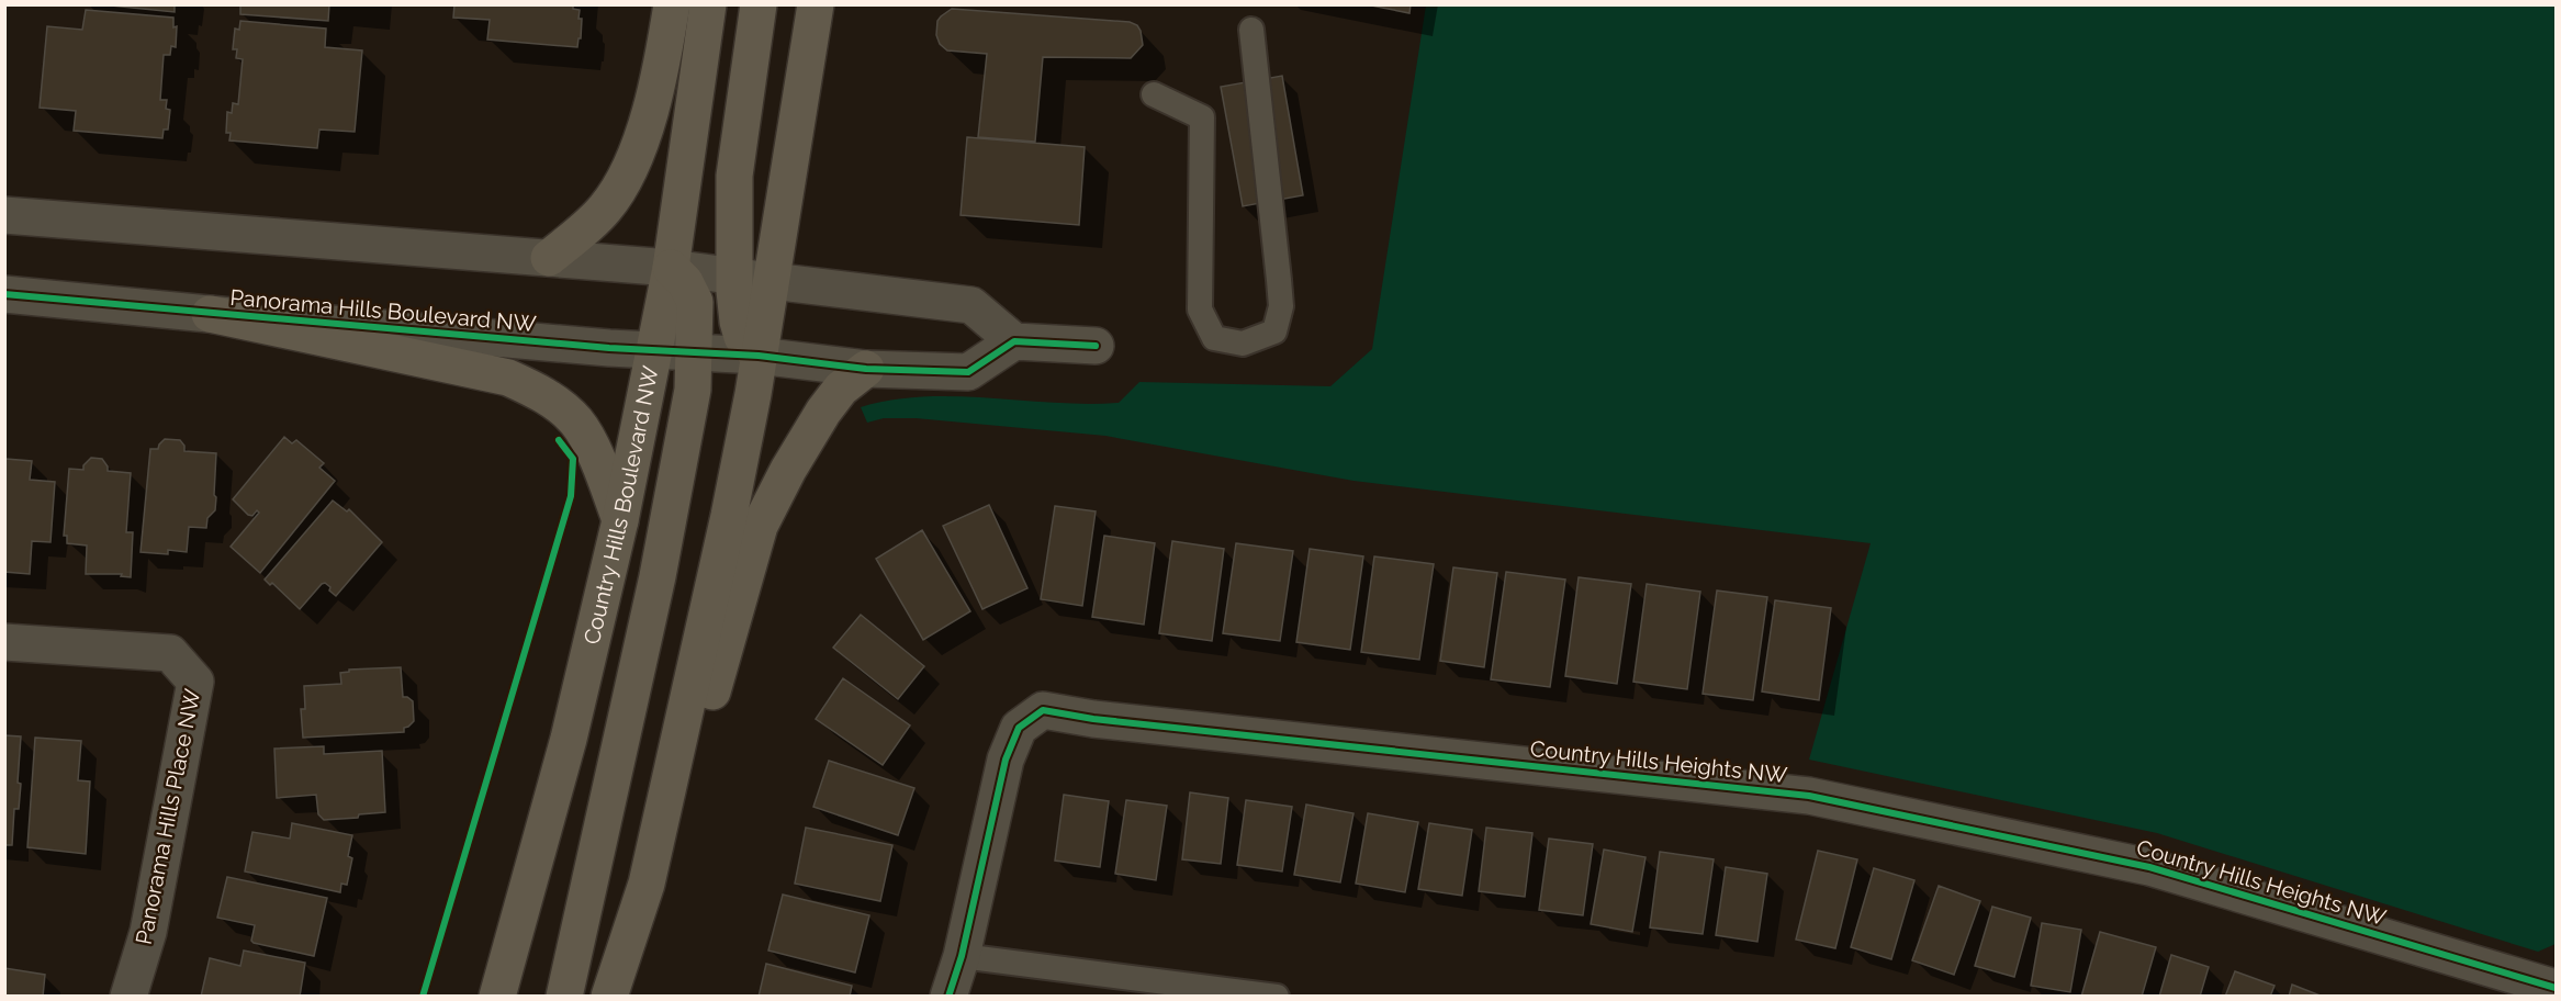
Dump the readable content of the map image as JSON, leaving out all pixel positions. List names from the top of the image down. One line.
{"streets":{"main road":["Country Hills Boulevard NW"],"street":["Panorama Hills Boulevard NW","Country Hills Heights NW","Panorama Hills Place NW"]},"crossings":[["Panorama Hills Boulevard NW","Country Hills Boulevard NW"]]}
